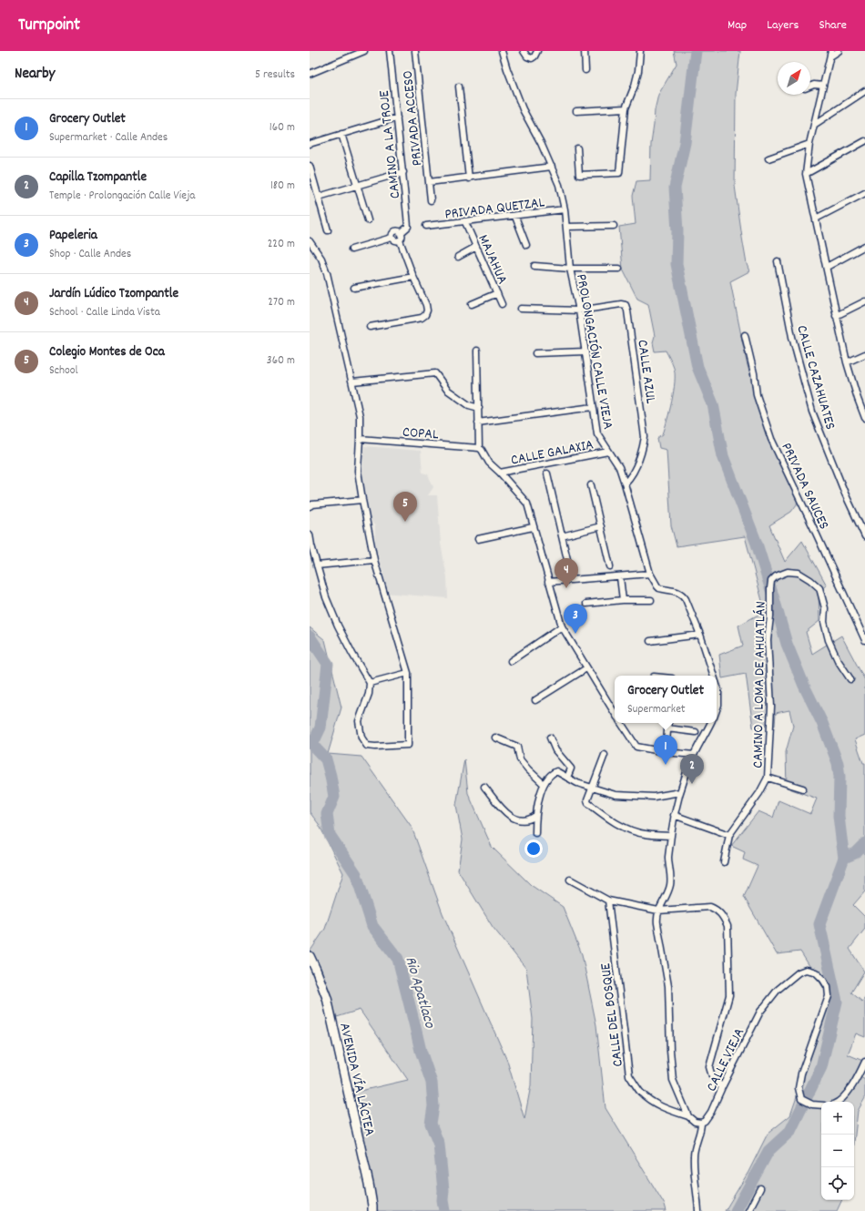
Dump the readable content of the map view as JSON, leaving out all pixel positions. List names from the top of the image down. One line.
{"streets":{"street":["PRIVADA ACCESO","CAMINO A LA TROJE","PRIVADA QUETZAL","MAJAHUA","PROLONGACIÓN CALLE VIEJA","CALLE AZUL","CALLE CAZAHUATES","COPAL","CALLE GALAXIA","PRIVADA SAUCES","CAMINO A LOMA DE AHUATLÁN","CALLE DEL BOSQUE","CALLE VIEJA","AVENIDA VÍA LÁCTEA"]},"crossings":[["PRIVADA ACCESO","PROLONGACIÓN CALLE VIEJA"],["PRIVADA QUETZAL","MAJAHUA"],["PRIVADA QUETZAL","PROLONGACIÓN CALLE VIEJA"],["PROLONGACIÓN CALLE VIEJA","CALLE AZUL"],["PROLONGACIÓN CALLE VIEJA","CALLE GALAXIA"]],"water":["Rio Apatlaco"],"north":"top right","page":{"header":"Turnpoint","nav":["Map","Layers","Share"],"heading":["Nearby","5 results"],"list":[{"mark":"1","name":"Grocery Outlet","note":"Supermarket · Calle Andes","value":"160 m"},{"mark":"2","name":"Capilla Tzompantle","note":"Temple · Prolongación Calle Vieja","value":"180 m"},{"mark":"3","name":"Papeleria","note":"Shop · Calle Andes","value":"220 m"},{"mark":"4","name":"Jardín Lúdico Tzompantle","note":"School · Calle Linda Vista","value":"270 m"},{"mark":"5","name":"Colegio Montes de Oca","note":"School","value":"360 m"}],"pins":["5","4","3","1","2"],"popup":["Grocery Outlet","Supermarket"],"map_buttons":["+","−"]}}
